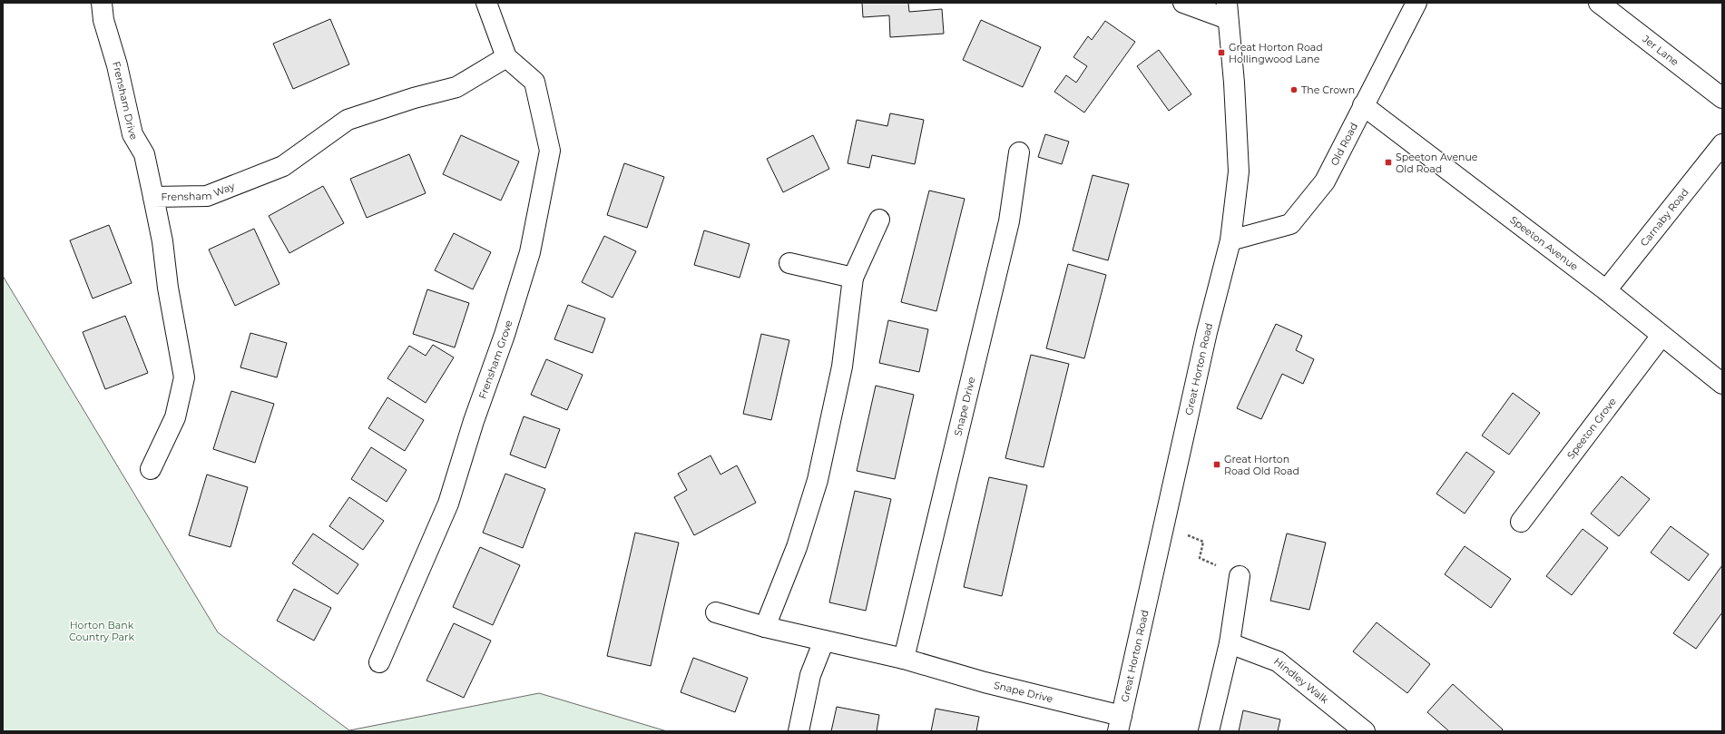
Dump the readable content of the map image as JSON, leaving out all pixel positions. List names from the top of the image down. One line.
{"streets":{"street":["Jer Lane","Frensham Drive","Old Road","Frensham Way","Carnaby Road","Speeton Avenue","Frensham Grove","Great Horton Road","Snape Drive","Speeton Grove","Hindley Walk"]},"crossings":[["Frensham Drive","Frensham Way"],["Old Road","Speeton Avenue"],["Old Road","Great Horton Road"],["Frensham Way","Frensham Grove"],["Carnaby Road","Speeton Avenue"],["Speeton Avenue","Speeton Grove"],["Great Horton Road","Snape Drive"]],"parks":["Horton Bank Country Park"],"places":{"transit":["Great Horton Road Hollingwood Lane","Speeton Avenue Old Road","Great Horton Road Old Road"],"other":["The Crown"]}}
